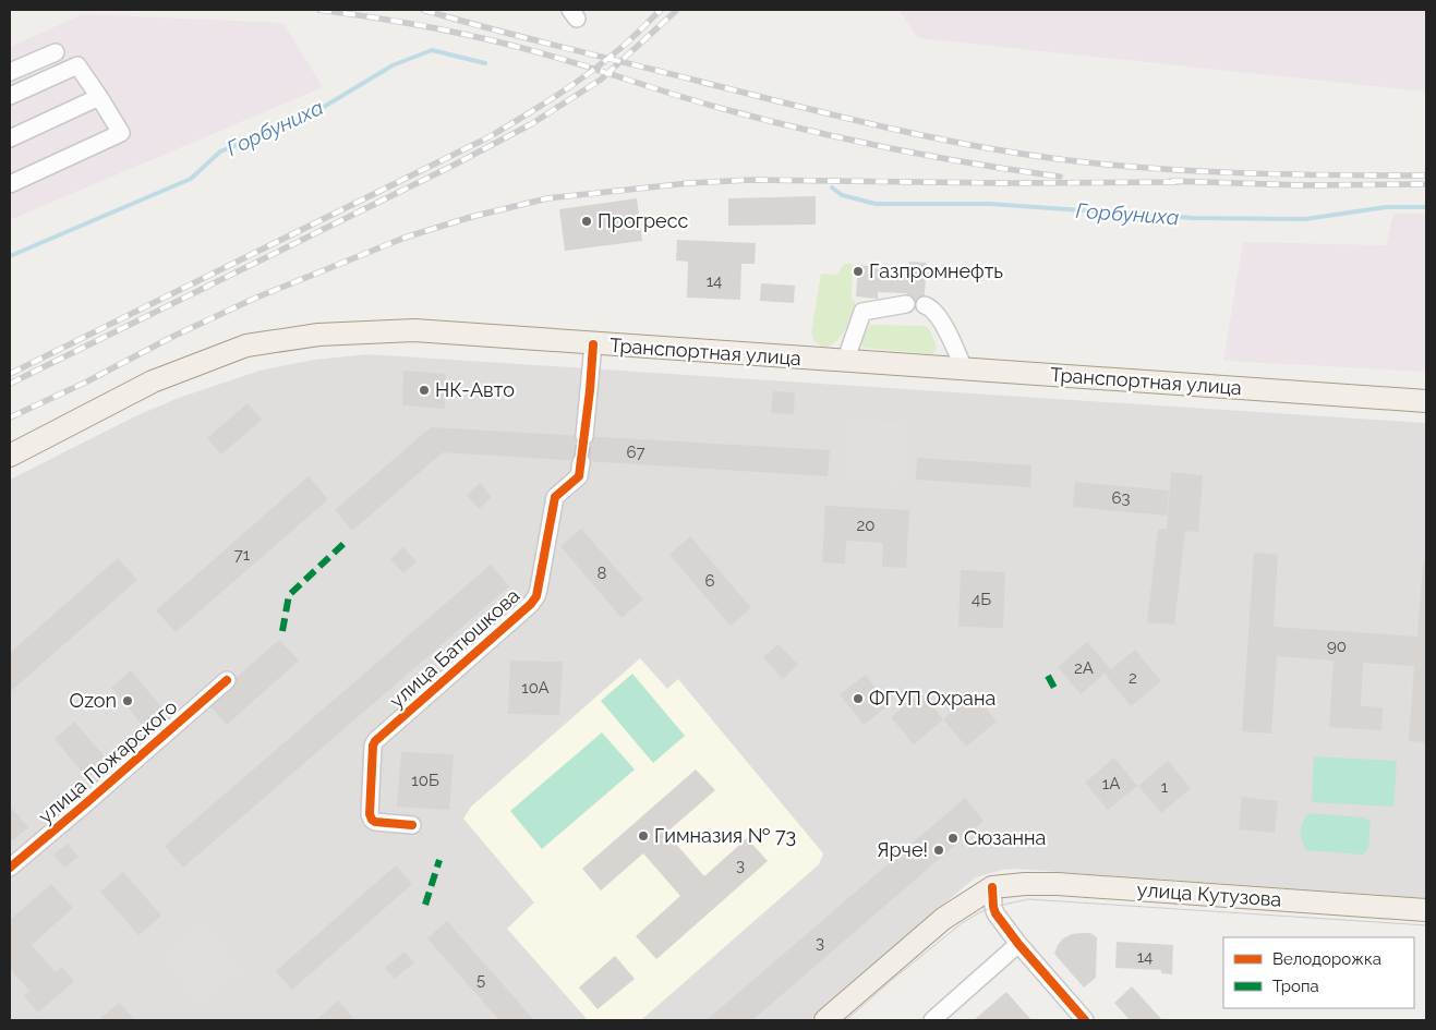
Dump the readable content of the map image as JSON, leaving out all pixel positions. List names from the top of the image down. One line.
{"streets":{"main road":["Транспортная улица","улица Кутузова"],"street":["улица Батюшкова","улица Пожарского"]},"water":["Горбуниха"],"places":["Прогресс","Газпромнефть","НК-Авто","ФГУП Охрана","Ozon","Гимназия № 73","Сюзанна","Ярче!"],"house_numbers":["14","67","63","20","71","8","6","4Б","90","2А","2","10А","10Б","1А","1","3","3","14","5"],"legend":["Велодорожка","Тропа"]}
